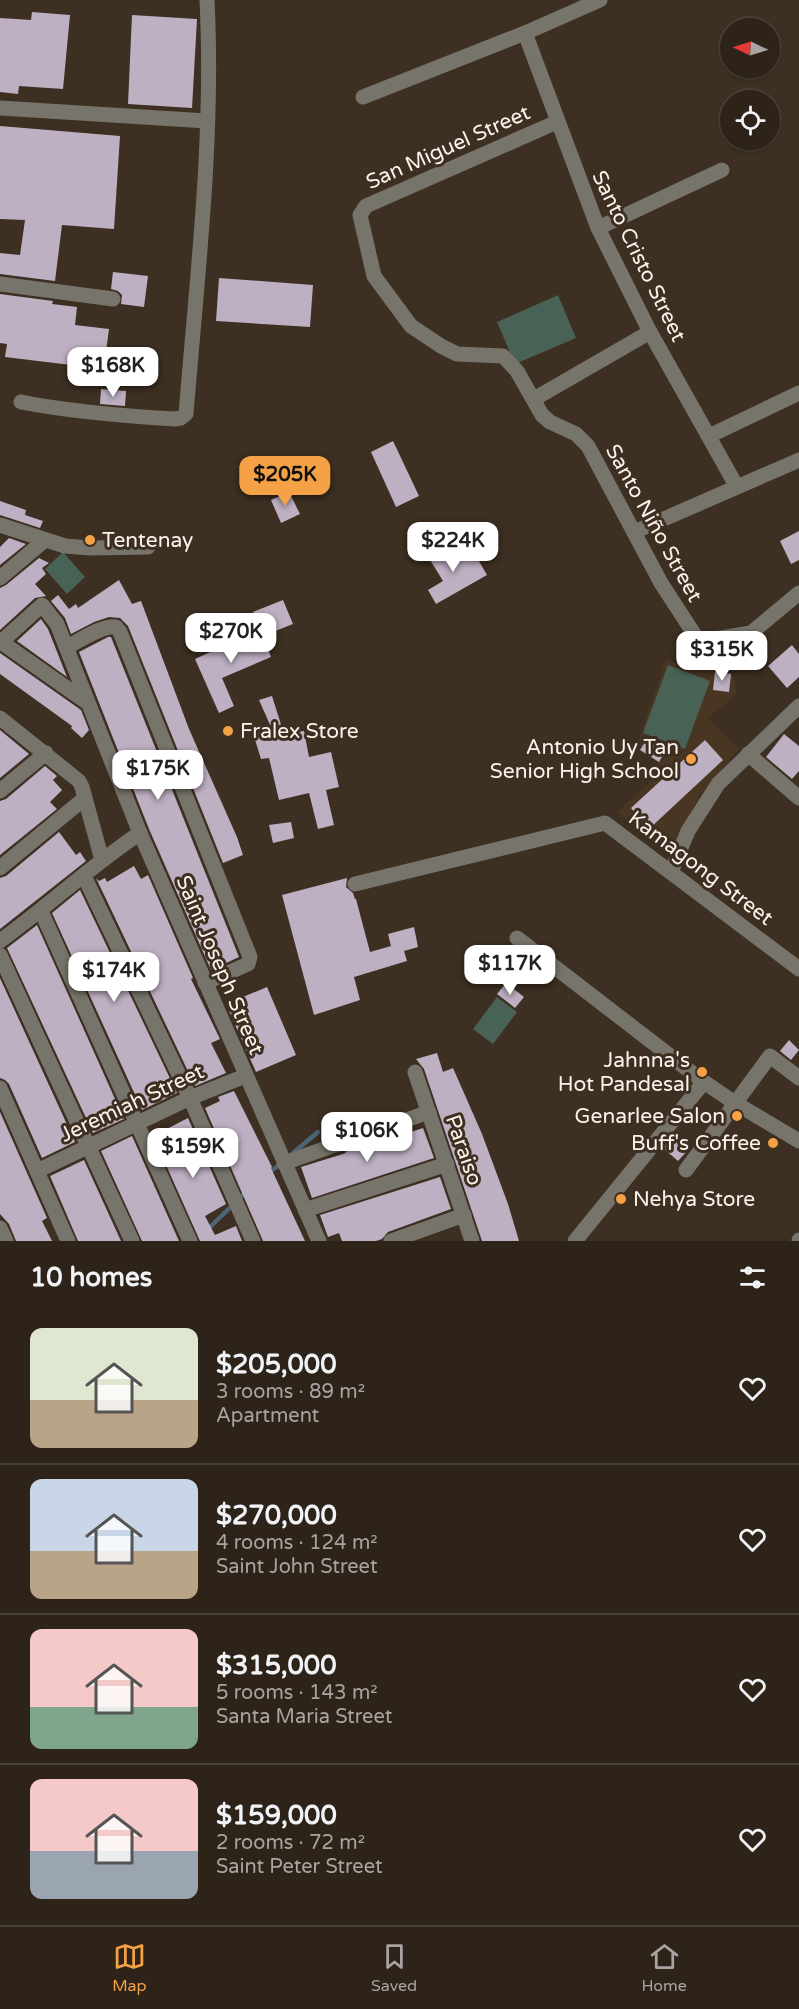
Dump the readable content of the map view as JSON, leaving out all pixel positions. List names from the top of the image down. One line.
{"streets":{"street":["San Miguel Street","Santo Cristo Street","Santo Niño Street","Kamagong Street","Saint Joseph Street","Jeremiah Street","Paraiso"]},"crossings":[["San Miguel Street","Santo Cristo Street"],["San Miguel Street","Santo Niño Street"],["Saint Joseph Street","Jeremiah Street"]],"places":["Tentenay","Fralex Store","Antonio Uy Tan Senior High School","Jahnna's Hot Pandesal","Genarlee Salon","Buff's Coffee","Nehya Store"],"north":"left","page":{"price":["$168K","$205K","$224K","$270K","$315K","$175K","$117K","$174K","$106K","$159K"],"heading":"10 homes","list":[{"name":"$205,000","note":"3 rooms · 89 m² · Apartment"},{"name":"$270,000","note":"4 rooms · 124 m² · Saint John Street"},{"name":"$315,000","note":"5 rooms · 143 m² · Santa Maria Street"},{"name":"$159,000","note":"2 rooms · 72 m² · Saint Peter Street"}],"tabs":["Map","Saved","Home"]}}
